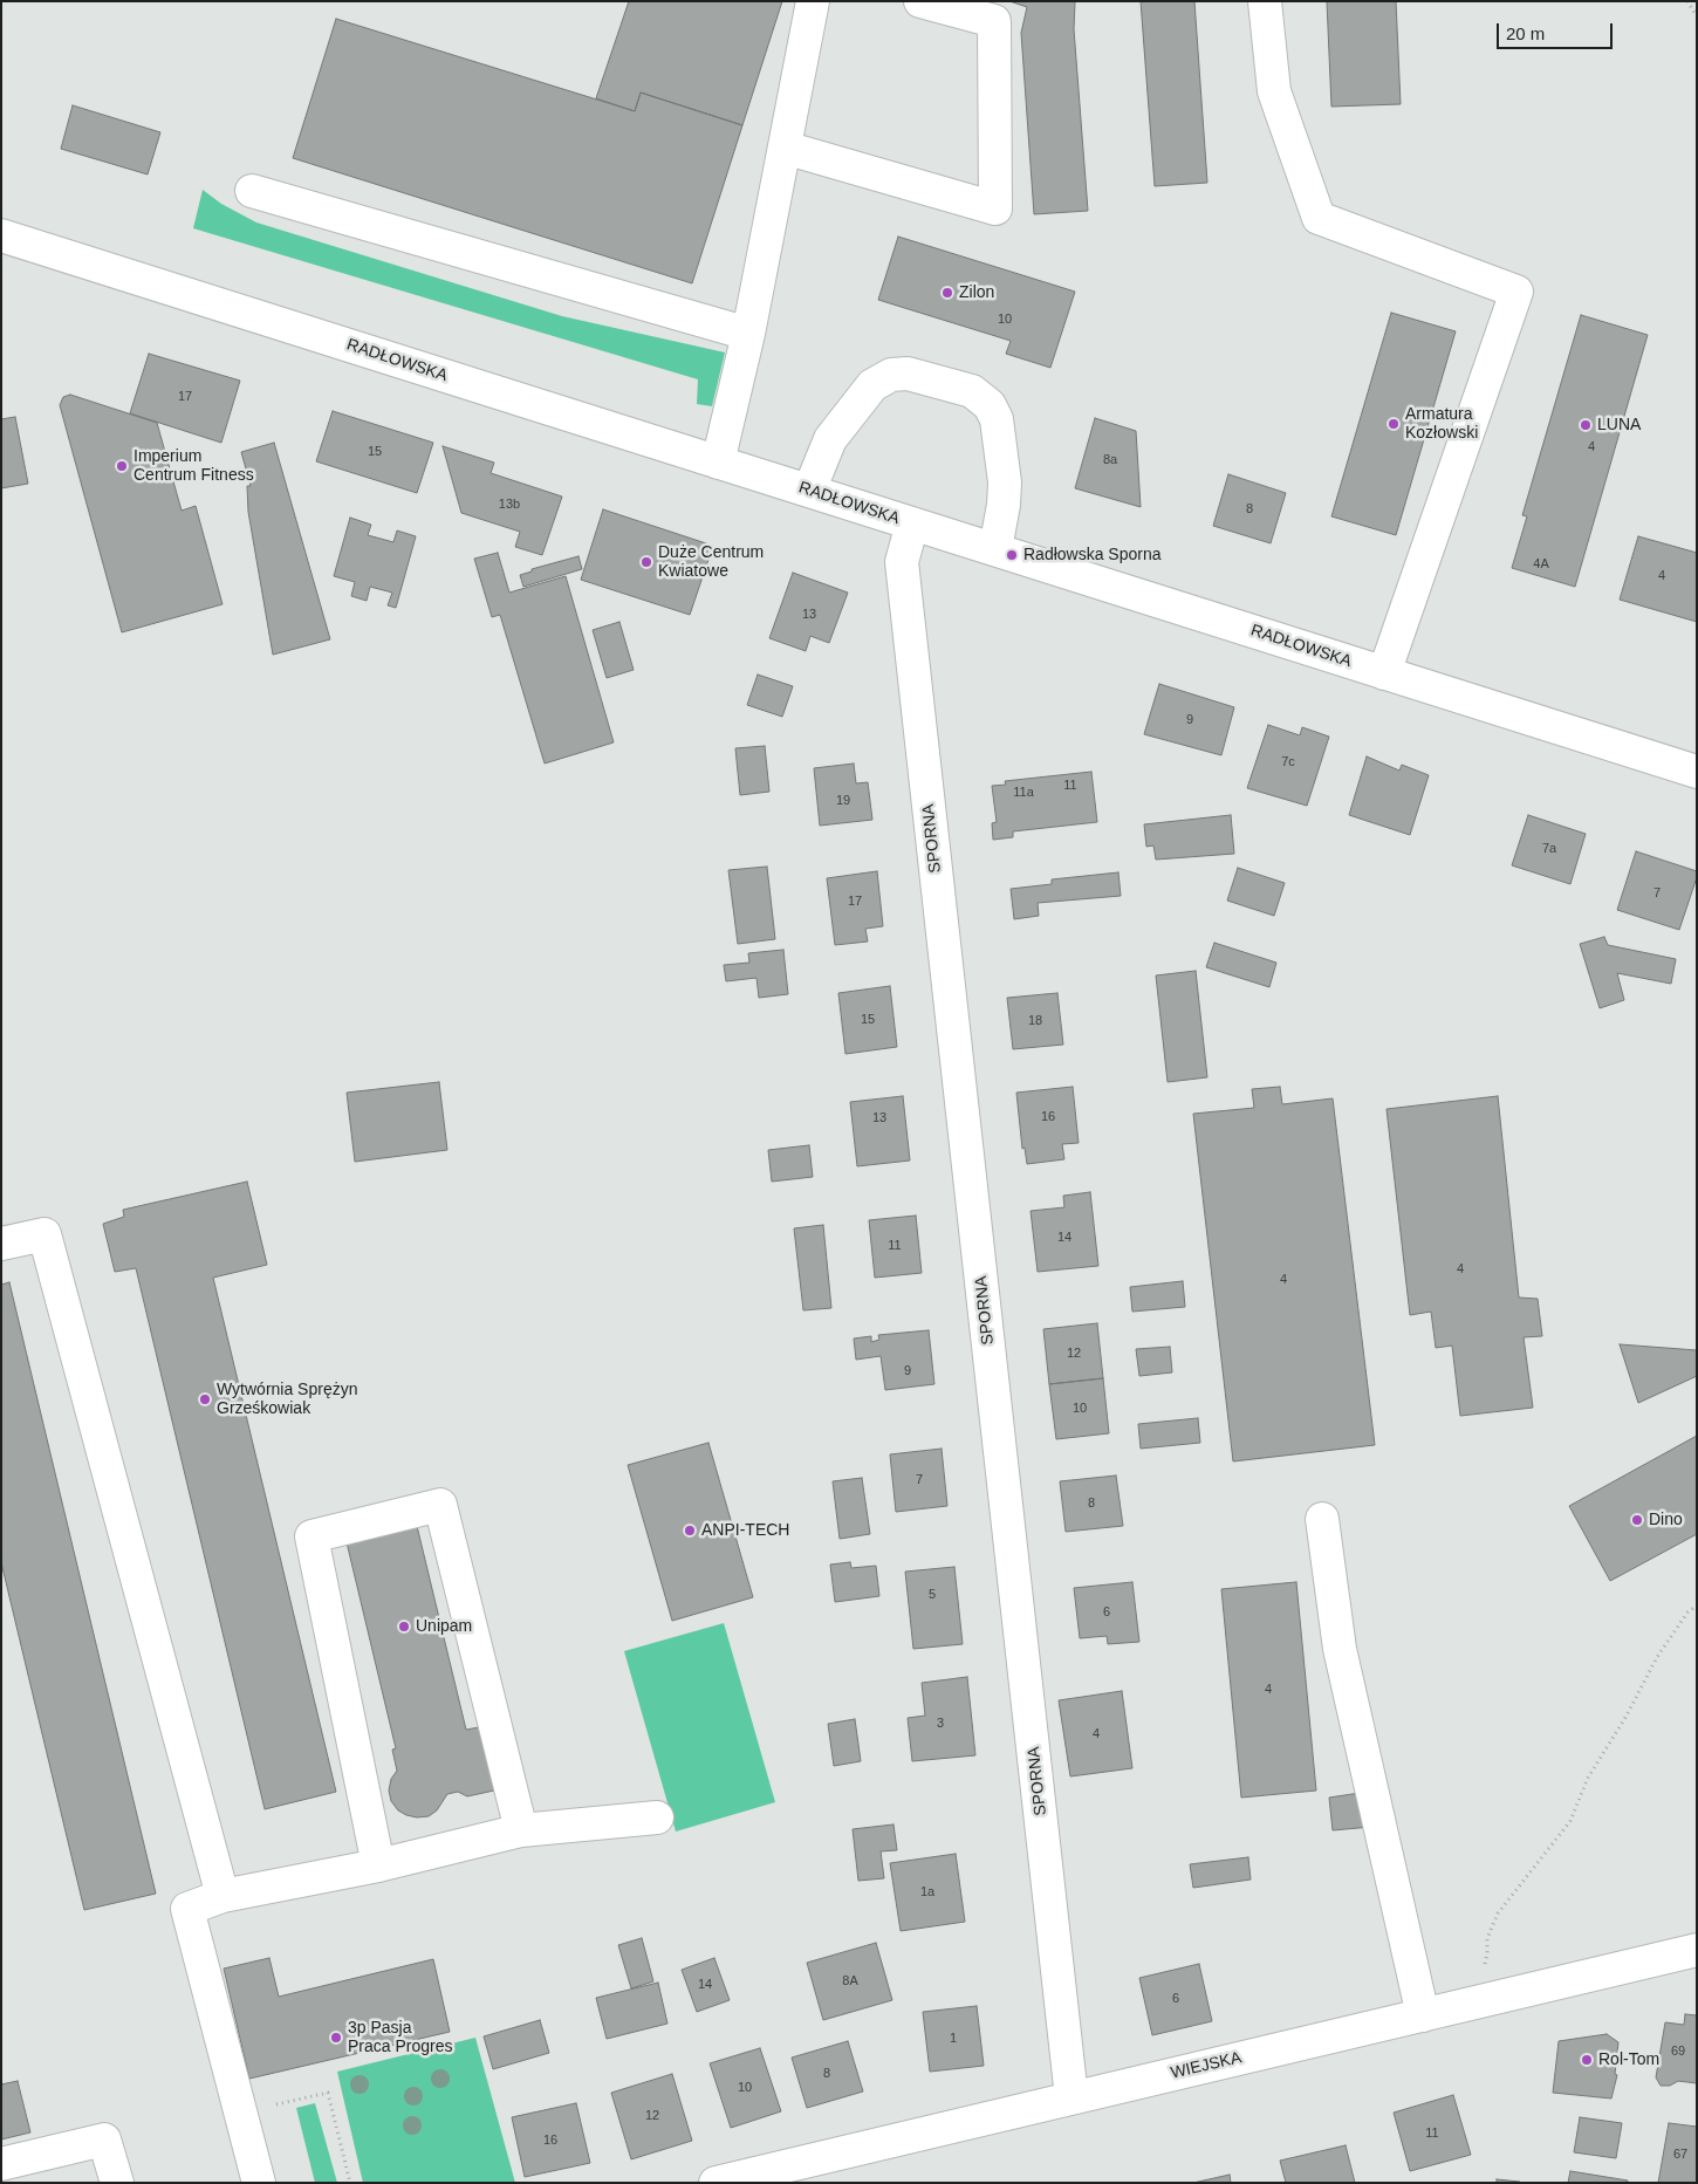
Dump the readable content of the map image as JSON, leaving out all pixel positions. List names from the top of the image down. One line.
{"streets":{"street":["RADŁOWSKA","SPORNA","WIEJSKA"]},"crossings":[["RADŁOWSKA","SPORNA"],["SPORNA","WIEJSKA"]],"places":["Zilon","Armatura Kozłowski","LUNA","Imperium Centrum Fitness","Radłowska Sporna","Duże Centrum Kwiatowe","Wytwórnia Sprężyn Grześkowiak","Dino","ANPI-TECH","Unipam","3p Pasja Praca Progres","Rol-Tom"],"house_numbers":["10","17","4","15","8a","13b","8","4A","4","13","9","7c","11","11a","19","7a","7","17","15","18","16","13","14","11","4","4","12","9","10","7","8","5","6","4","3","4","1a","8A","14","6","1","69","8","10","12","11","16","67"],"scale_bar":"20 m"}
